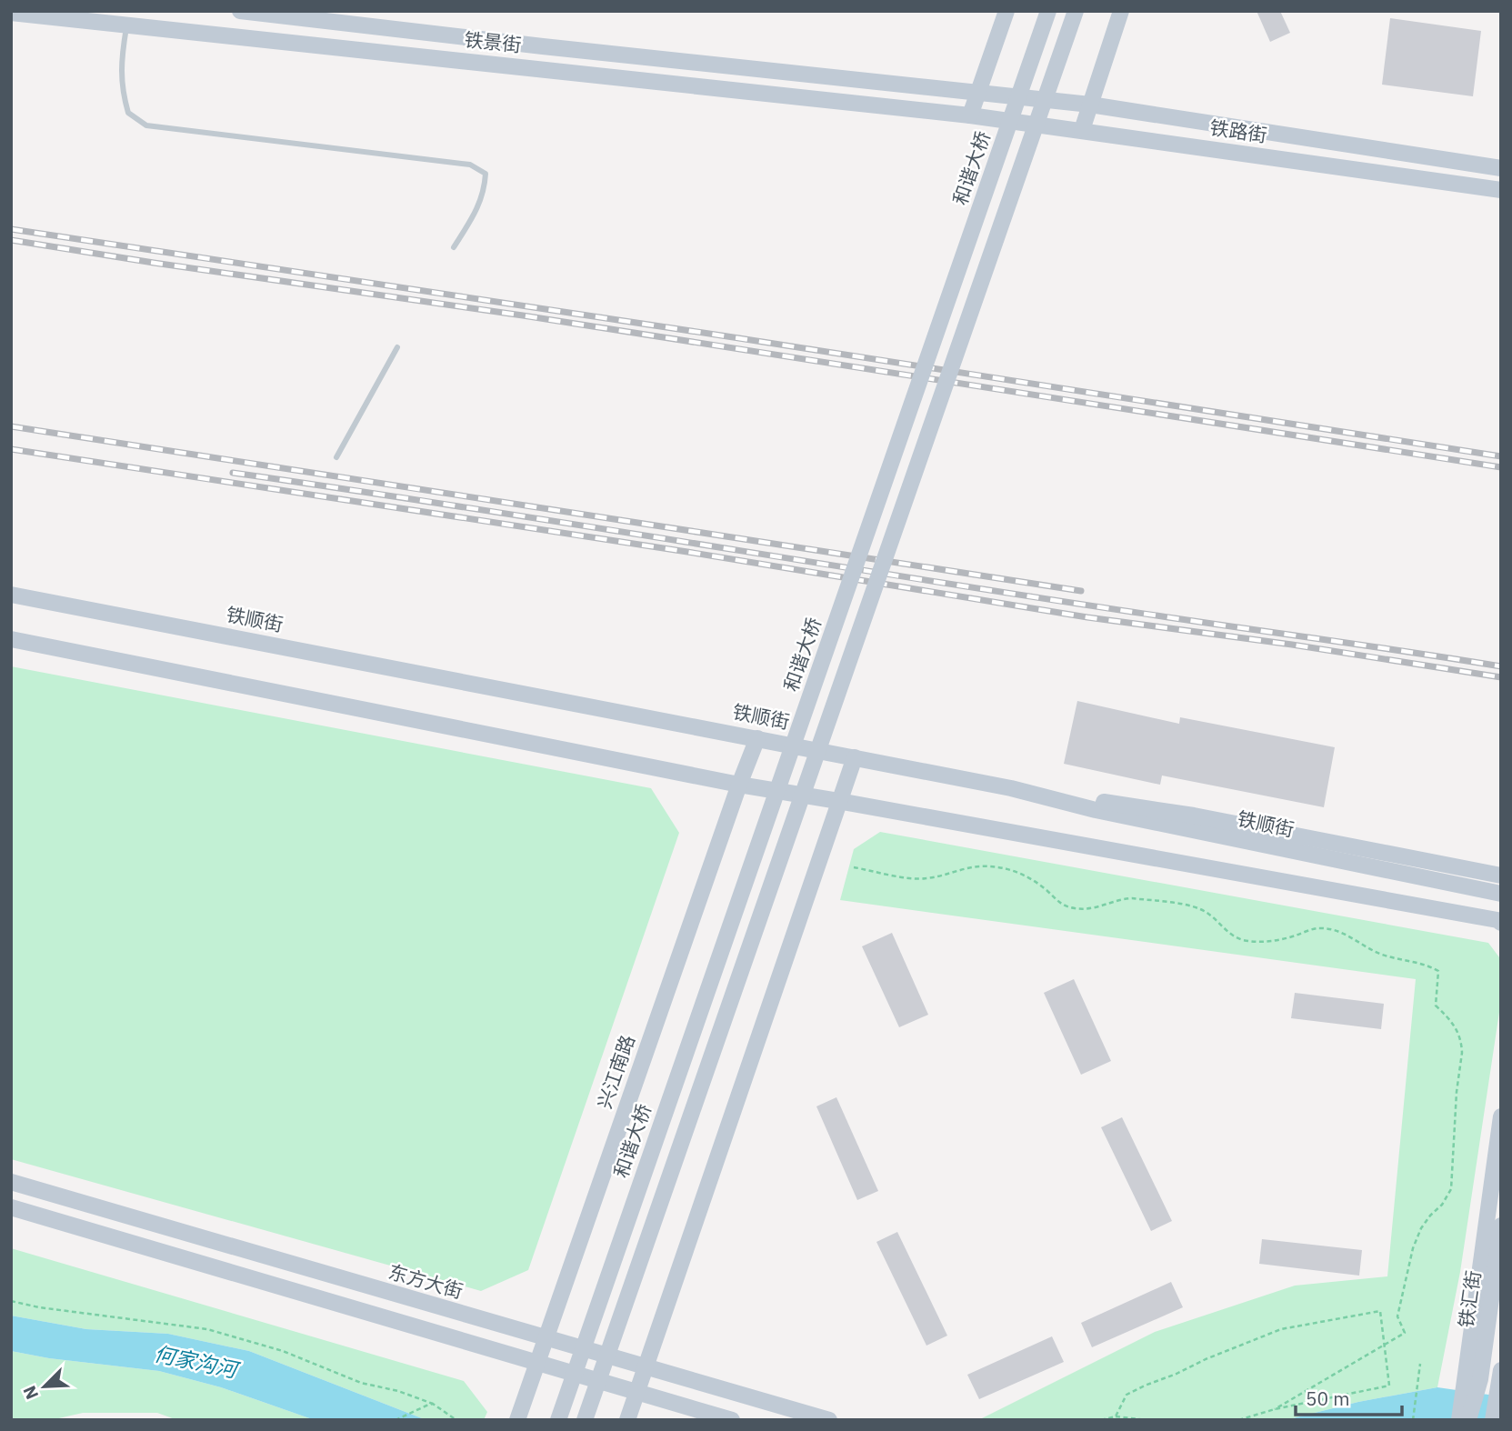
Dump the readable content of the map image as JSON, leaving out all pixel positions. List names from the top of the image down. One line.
{"streets":{"main road":["铁景街","铁路街","和谐大桥","铁顺街","兴江南路","东方大街","铁汇街"]},"crossings":[["铁景街","铁路街"],["铁顺街","兴江南路"],["兴江南路","东方大街"]],"water":["何家沟河"],"scale_bar":"50 m","north":"bottom left"}
